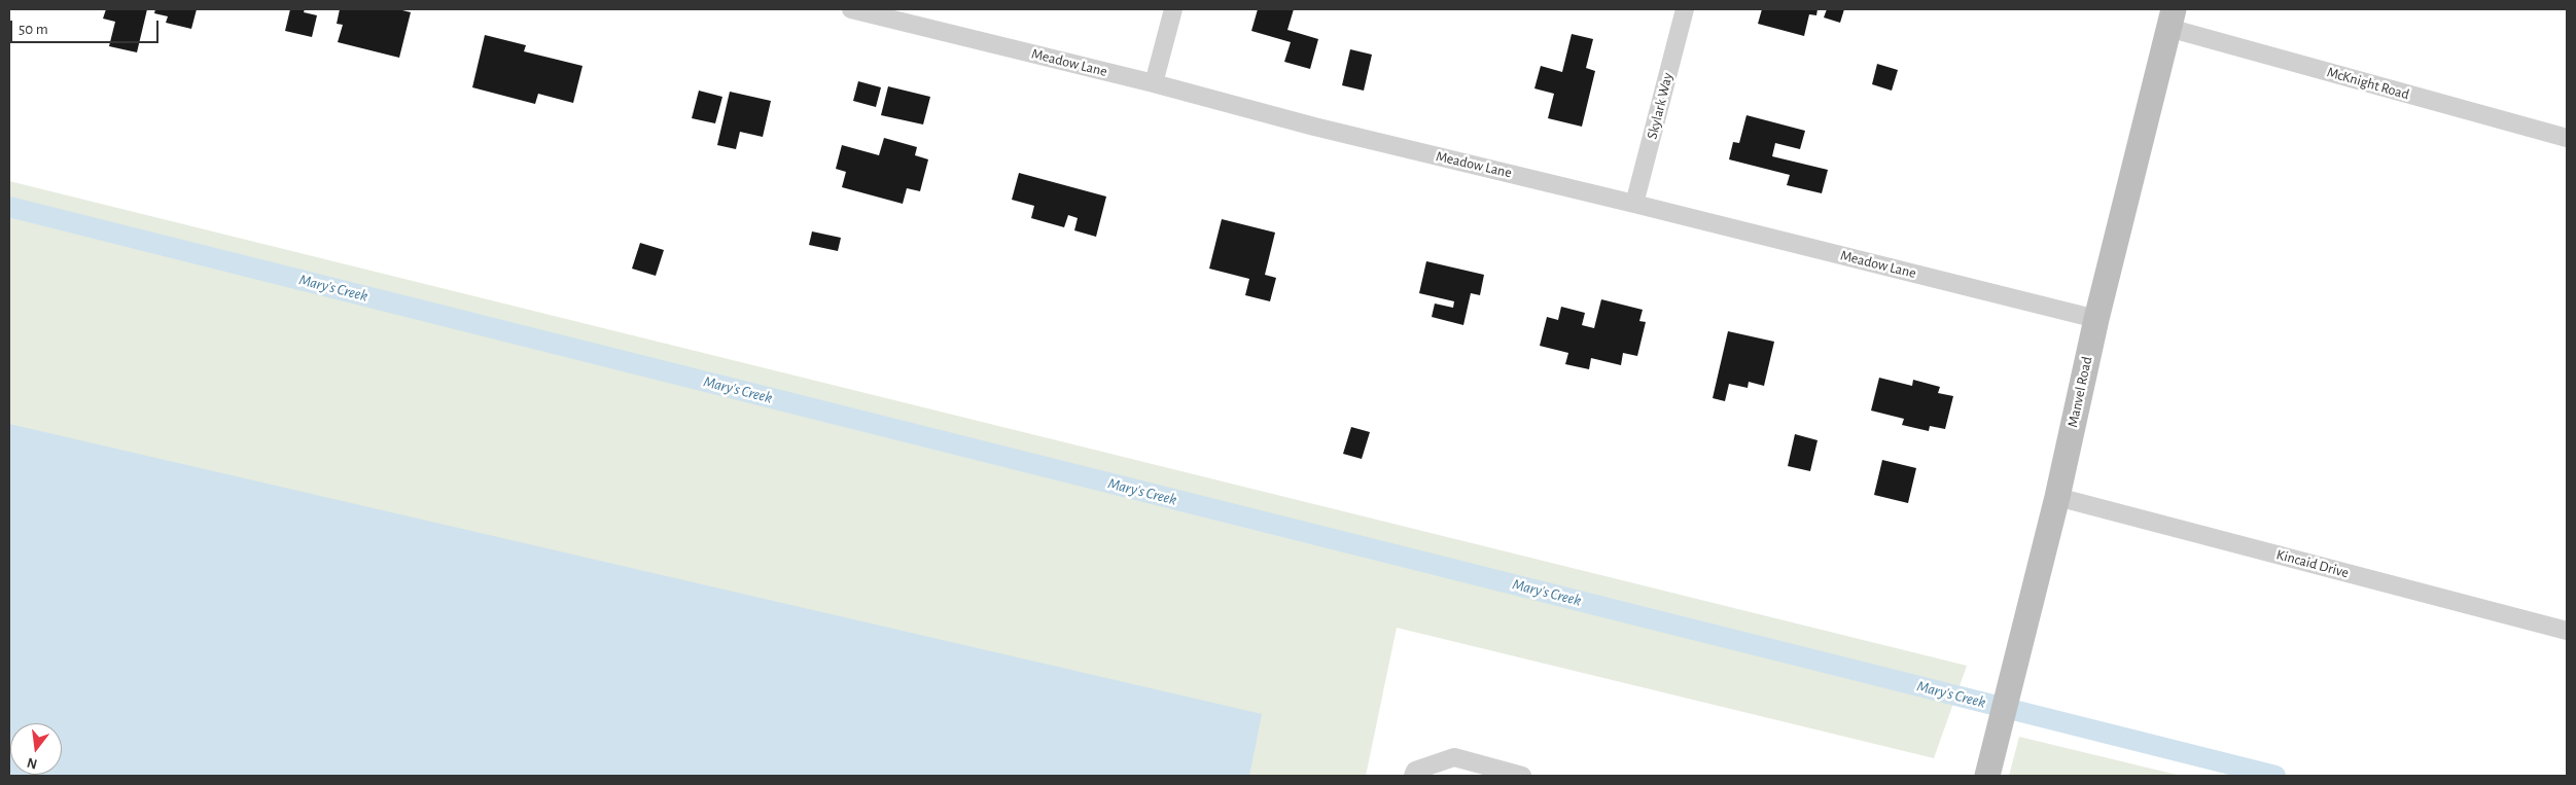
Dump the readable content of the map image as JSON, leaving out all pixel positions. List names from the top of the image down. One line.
{"streets":{"main road":["Manvel Road"],"street":["Meadow Lane","McKnight Road","Skylark Way","Kincaid Drive"]},"crossings":[["Meadow Lane","Skylark Way"],["Meadow Lane","Manvel Road"],["McKnight Road","Manvel Road"],["Manvel Road","Kincaid Drive"]],"water":["Mary's Creek"],"scale_bar":"50 m","north":"bottom"}
